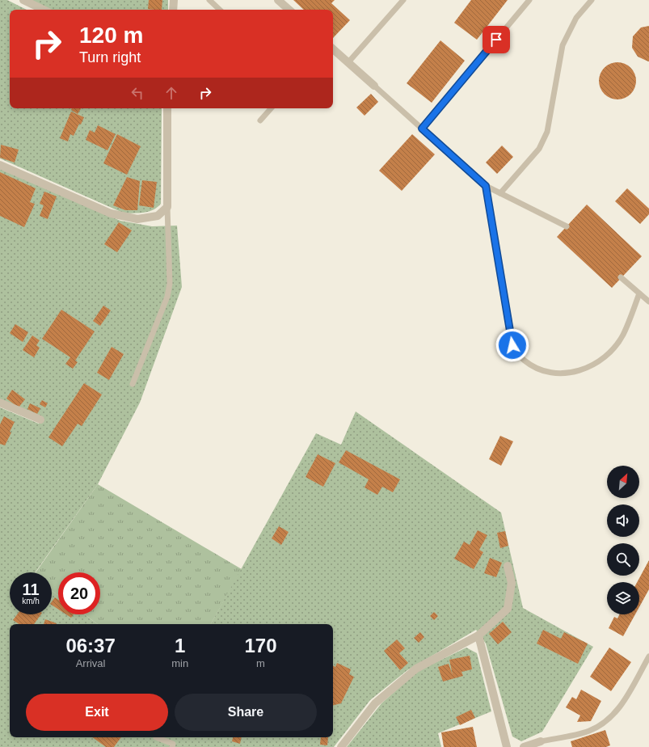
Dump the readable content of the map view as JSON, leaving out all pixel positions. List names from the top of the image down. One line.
{"north":"top right","page":{"turn":["120 m","Turn right"],"speed":"11 km/h","limit":"20","eta":["06:37","Arrival","1","min","170","m"],"buttons":["Exit","Share"]}}
